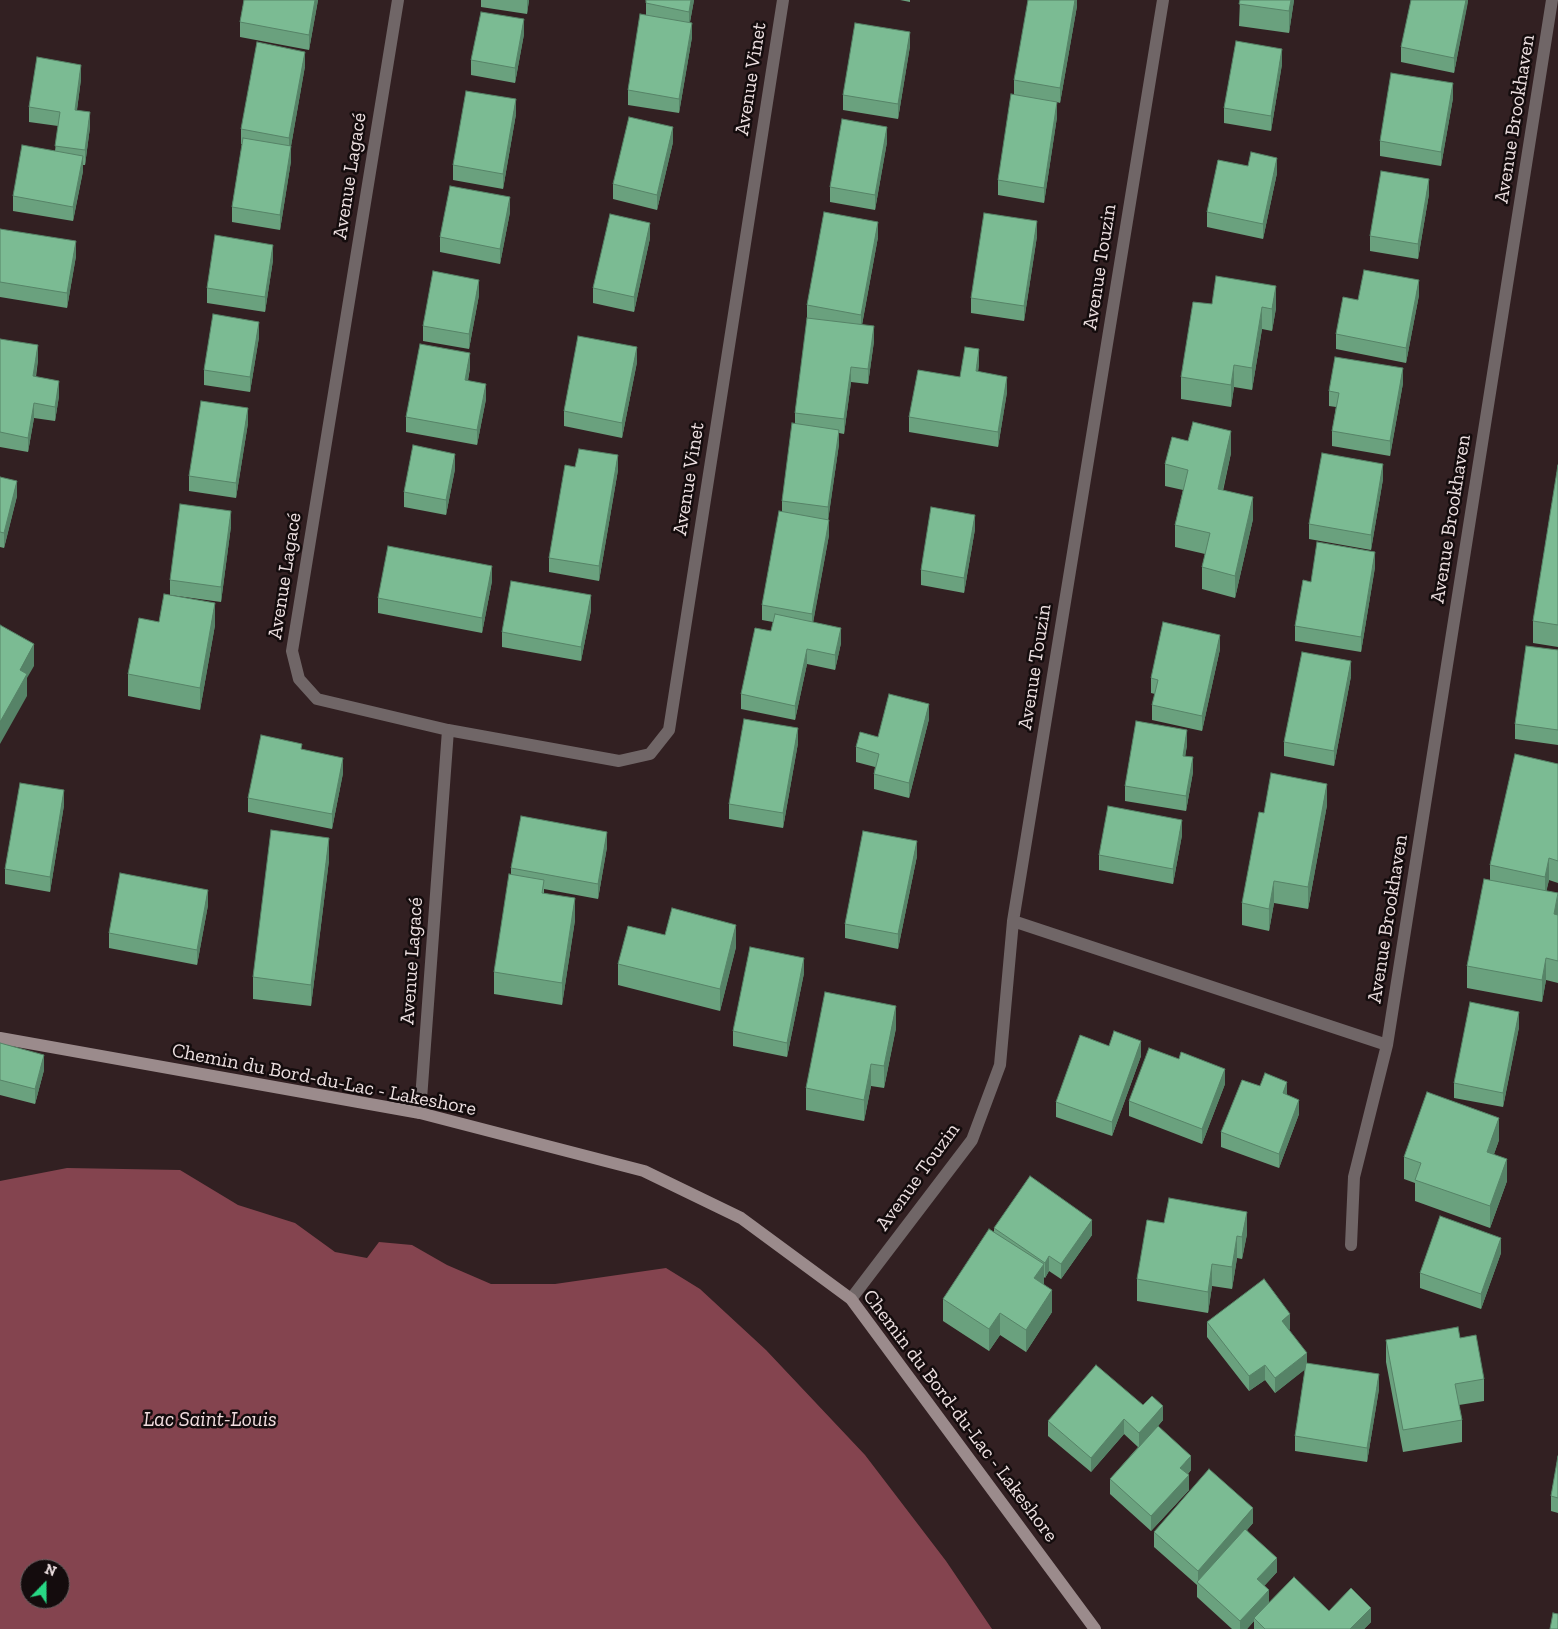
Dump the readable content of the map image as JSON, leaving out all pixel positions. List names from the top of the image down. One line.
{"streets":{"street":["Avenue Vinet","Avenue Brookhaven","Avenue Lagacé","Avenue Touzin","Chemin du Bord-du-Lac - Lakeshore"]},"crossings":[["Avenue Vinet","Avenue Lagacé"],["Avenue Lagacé","Chemin du Bord-du-Lac - Lakeshore"],["Avenue Touzin","Chemin du Bord-du-Lac - Lakeshore"]],"water":["Lac Saint-Louis"],"north":"top"}
